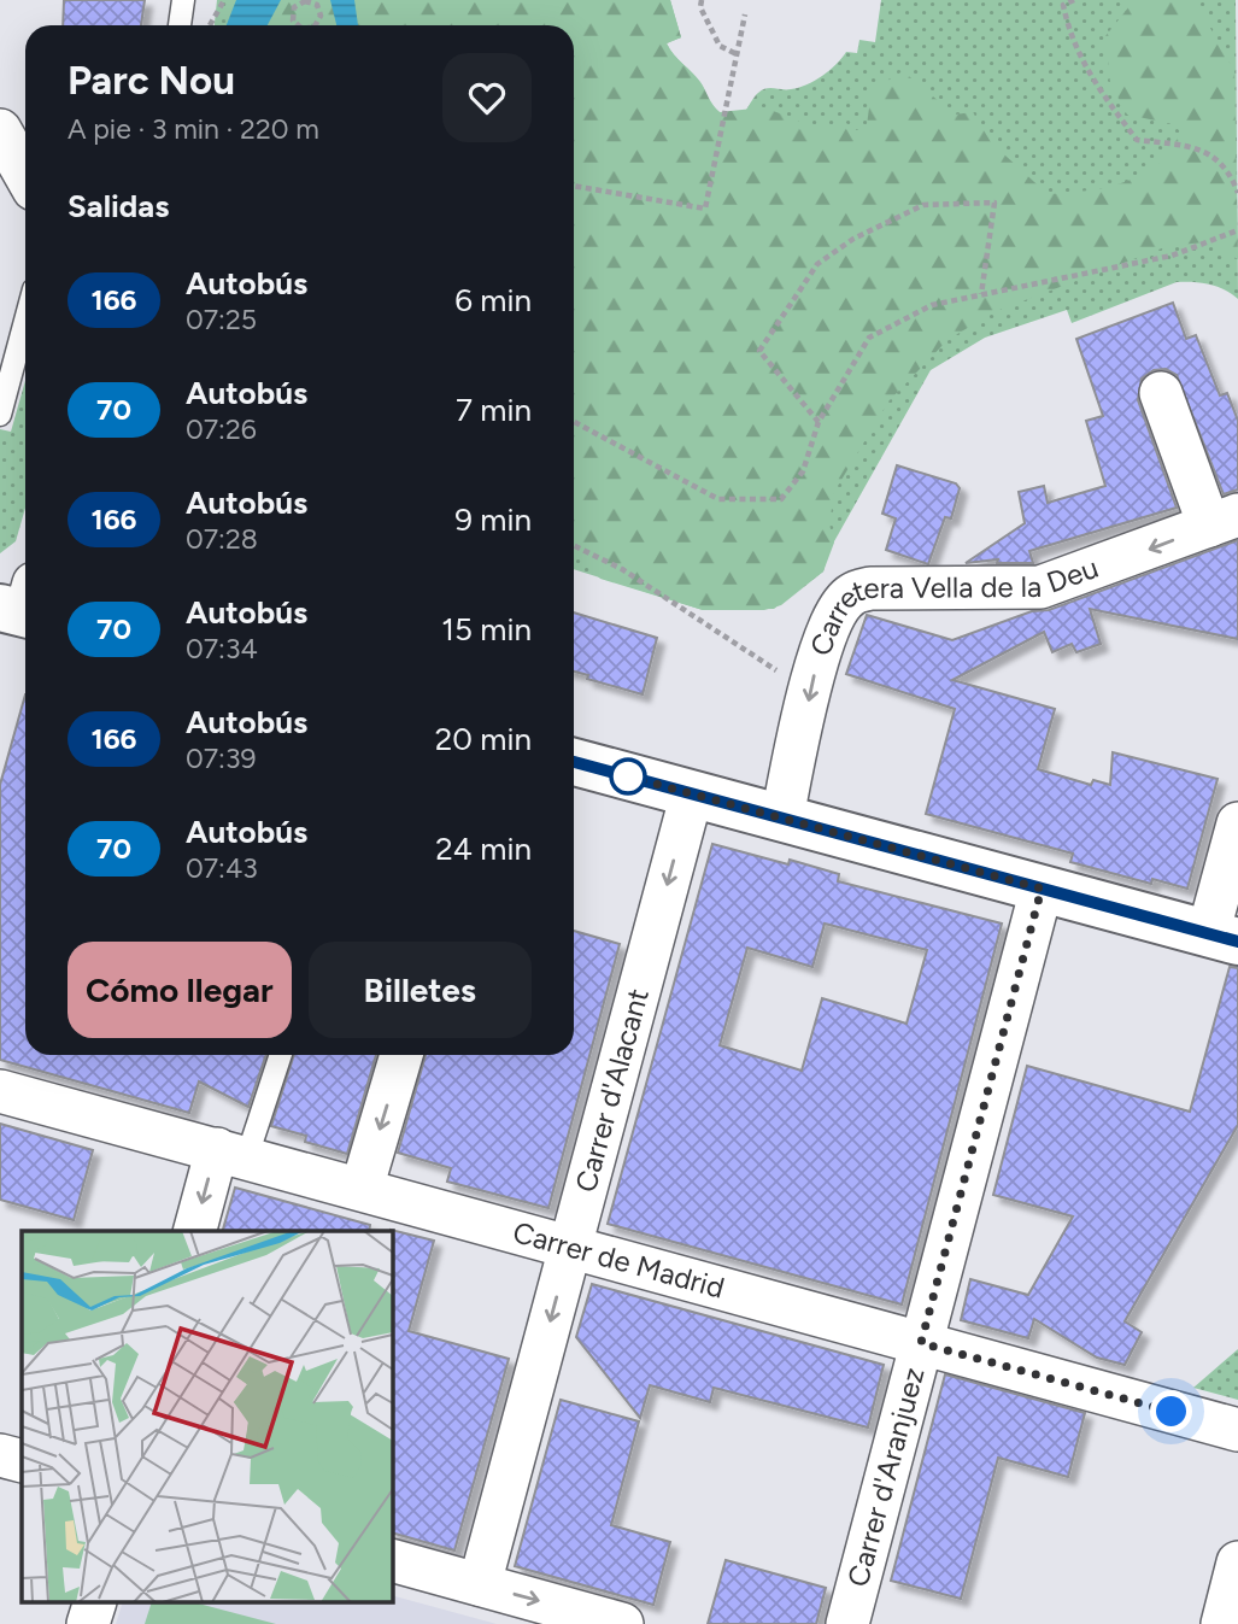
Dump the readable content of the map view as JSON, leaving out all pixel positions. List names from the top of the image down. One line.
{"streets":{"street":["Carretera Vella de la Deu","Carrer d'Alacant","Carrer de Madrid","Carrer d'Aranjuez"]},"crossings":[["Carrer d'Alacant","Carrer de Madrid"],["Carrer de Madrid","Carrer d'Aranjuez"]],"one_way":["Carretera Vella de la Deu","Carrer d'Alacant"],"lines":["bus line 166"],"page":{"heading":[["Parc Nou","A pie · 3 min · 220 m"],"Salidas"],"list":[{"mark":"166","name":"Autobús","note":"07:25","value":"6 min"},{"mark":"70","name":"Autobús","note":"07:26","value":"7 min"},{"mark":"166","name":"Autobús","note":"07:28","value":"9 min"},{"mark":"70","name":"Autobús","note":"07:34","value":"15 min"},{"mark":"166","name":"Autobús","note":"07:39","value":"20 min"},{"mark":"70","name":"Autobús","note":"07:43","value":"24 min"}],"buttons":["Cómo llegar","Billetes"]}}
